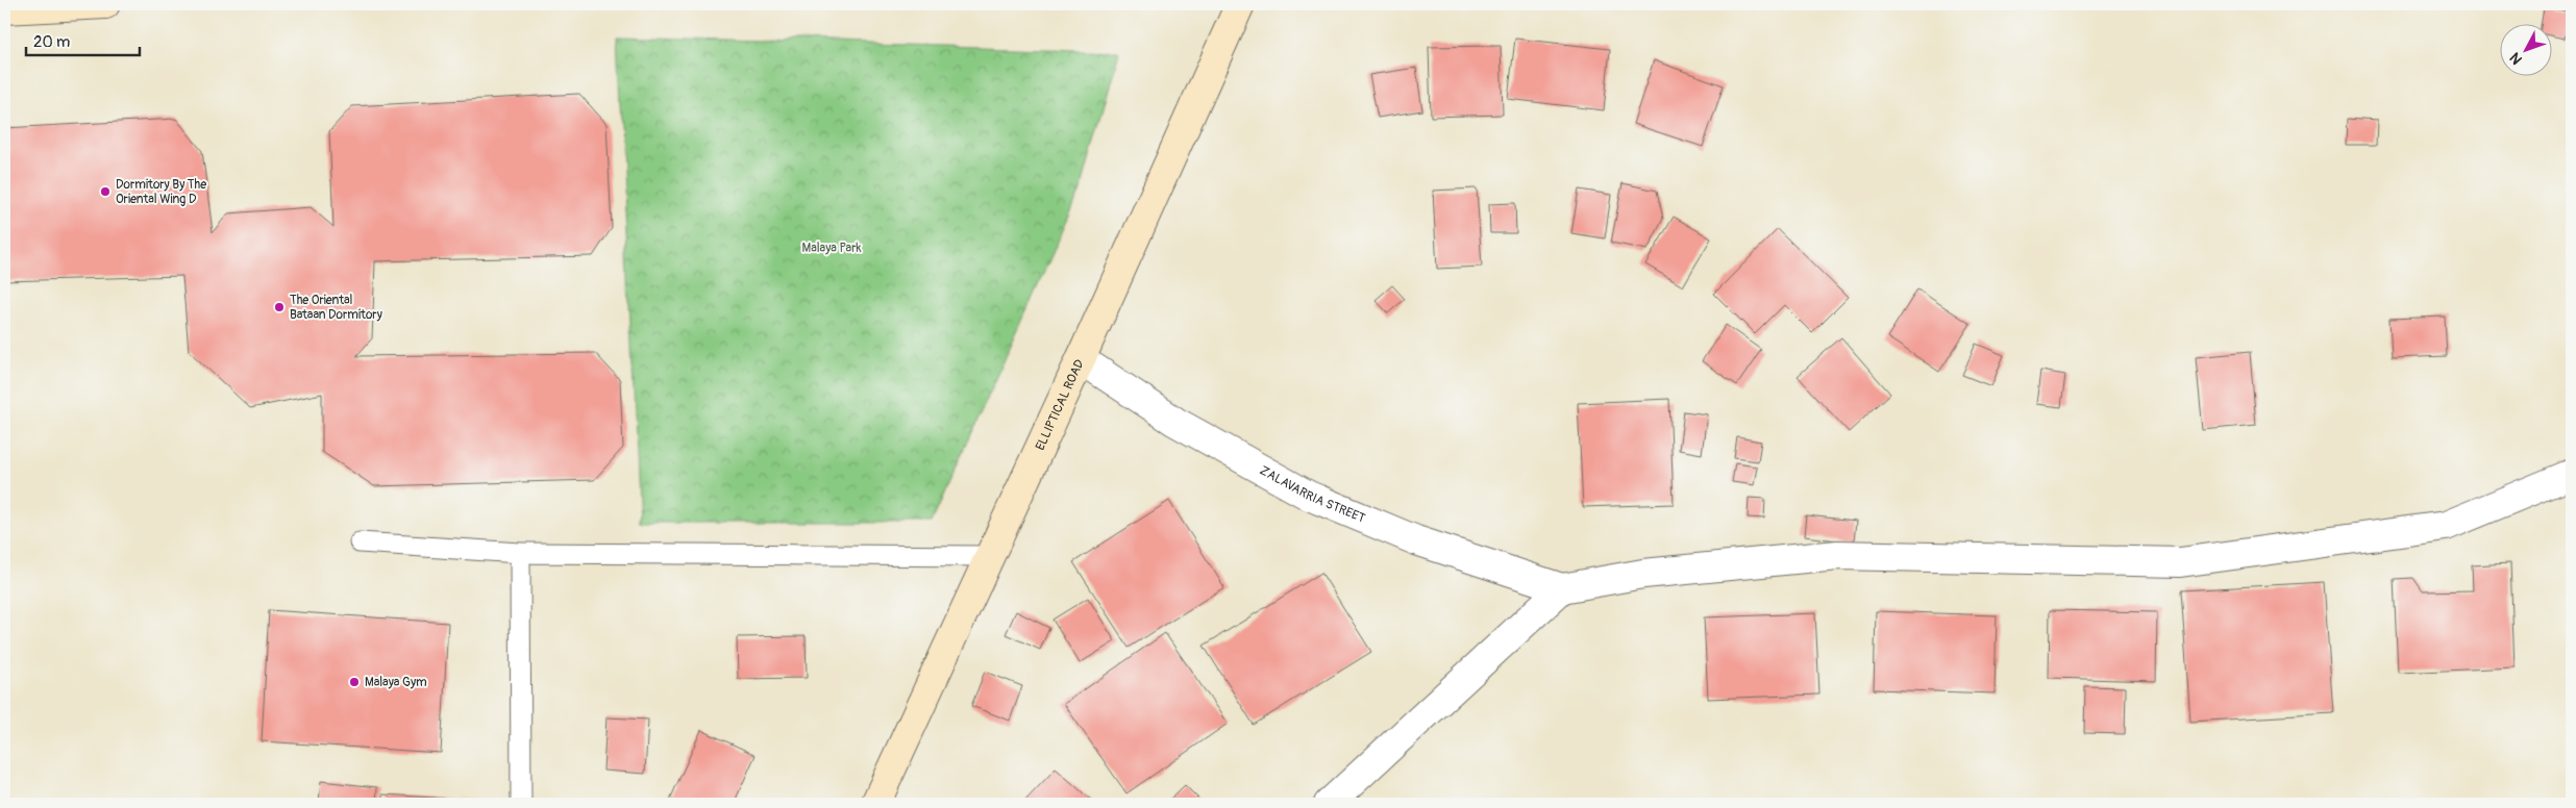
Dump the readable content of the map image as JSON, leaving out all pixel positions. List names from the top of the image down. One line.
{"streets":{"street":["ELLIPTICAL ROAD","ZALAVARRIA STREET"]},"crossings":[["ELLIPTICAL ROAD","ZALAVARRIA STREET"]],"parks":["Malaya Park"],"places":["Dormitory By The Oriental Wing D","The Oriental Bataan Dormitory","Malaya Gym"],"scale_bar":"20 m","north":"bottom left"}
